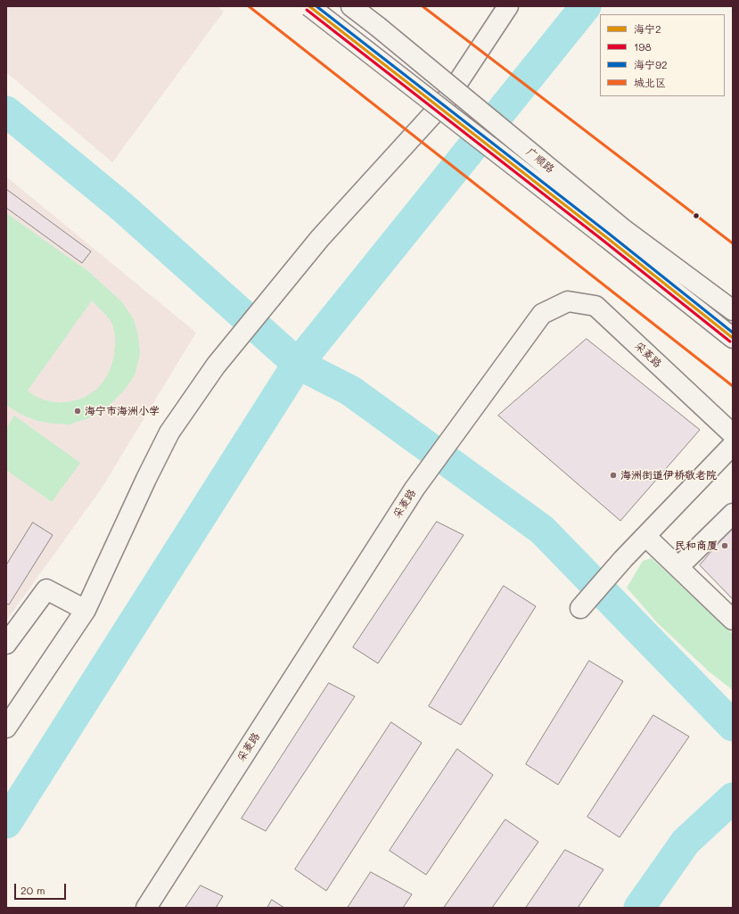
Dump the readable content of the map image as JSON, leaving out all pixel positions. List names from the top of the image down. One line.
{"streets":{"street":["广顺路","采菱路"]},"places":["海宁市海洲小学","海洲街道伊桥敬老院","民和商厦"],"lines":["transit line 海宁2","transit line 海宁92","transit line 城北区","transit line 198"],"legend":["海宁2","198","海宁92","城北区"],"scale_bar":"20 m"}
